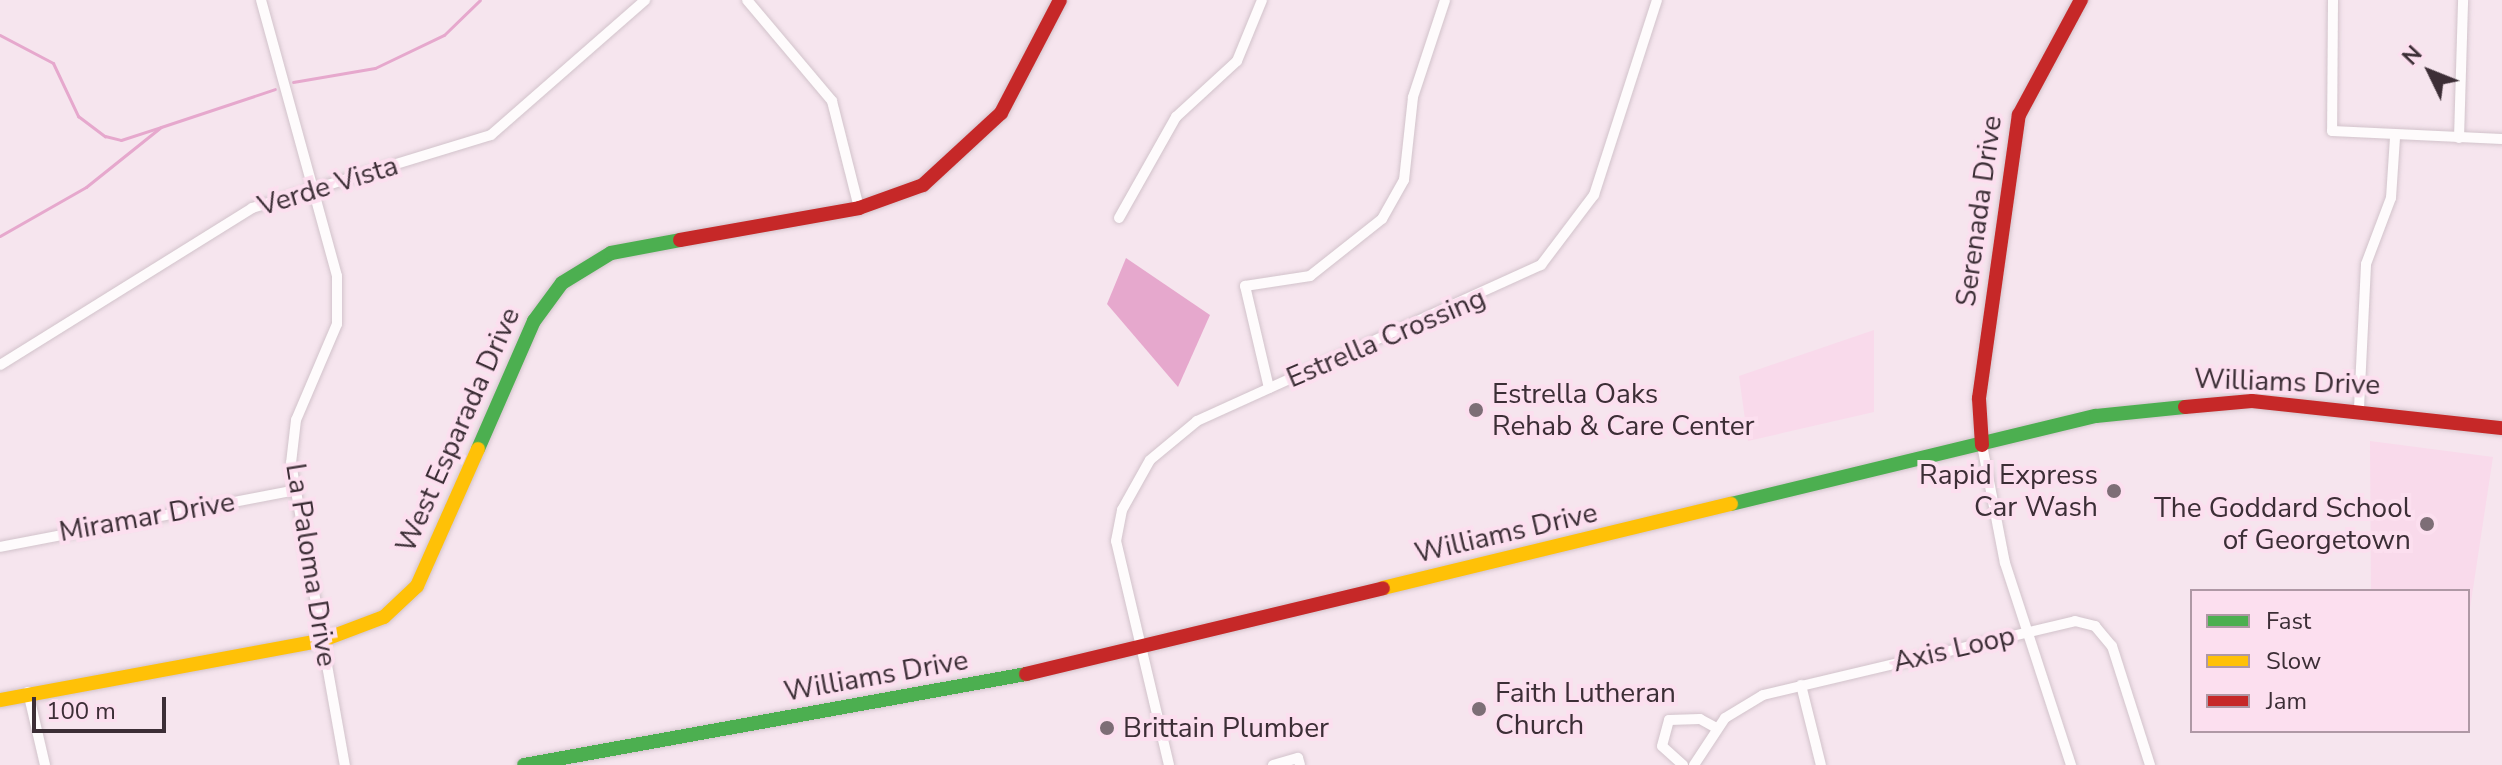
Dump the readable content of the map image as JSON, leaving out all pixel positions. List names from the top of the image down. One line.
{"streets":{"main road":["Serenada Drive","Williams Drive","West Esparada Drive"],"street":["Verde Vista","Estrella Crossing","Miramar Drive","La Paloma Drive","Axis Loop"]},"crossings":[["Verde Vista","La Paloma Drive"],["Serenada Drive","Williams Drive"],["Estrella Crossing","Williams Drive"],["West Esparada Drive","La Paloma Drive"],["Miramar Drive","La Paloma Drive"]],"places":["Estrella Oaks Rehab & Care Center","Rapid Express Car Wash","The Goddard School of Georgetown","Faith Lutheran Church","Brittain Plumber"],"legend":["Fast","Slow","Jam"],"scale_bar":"100 m","north":"top left"}
